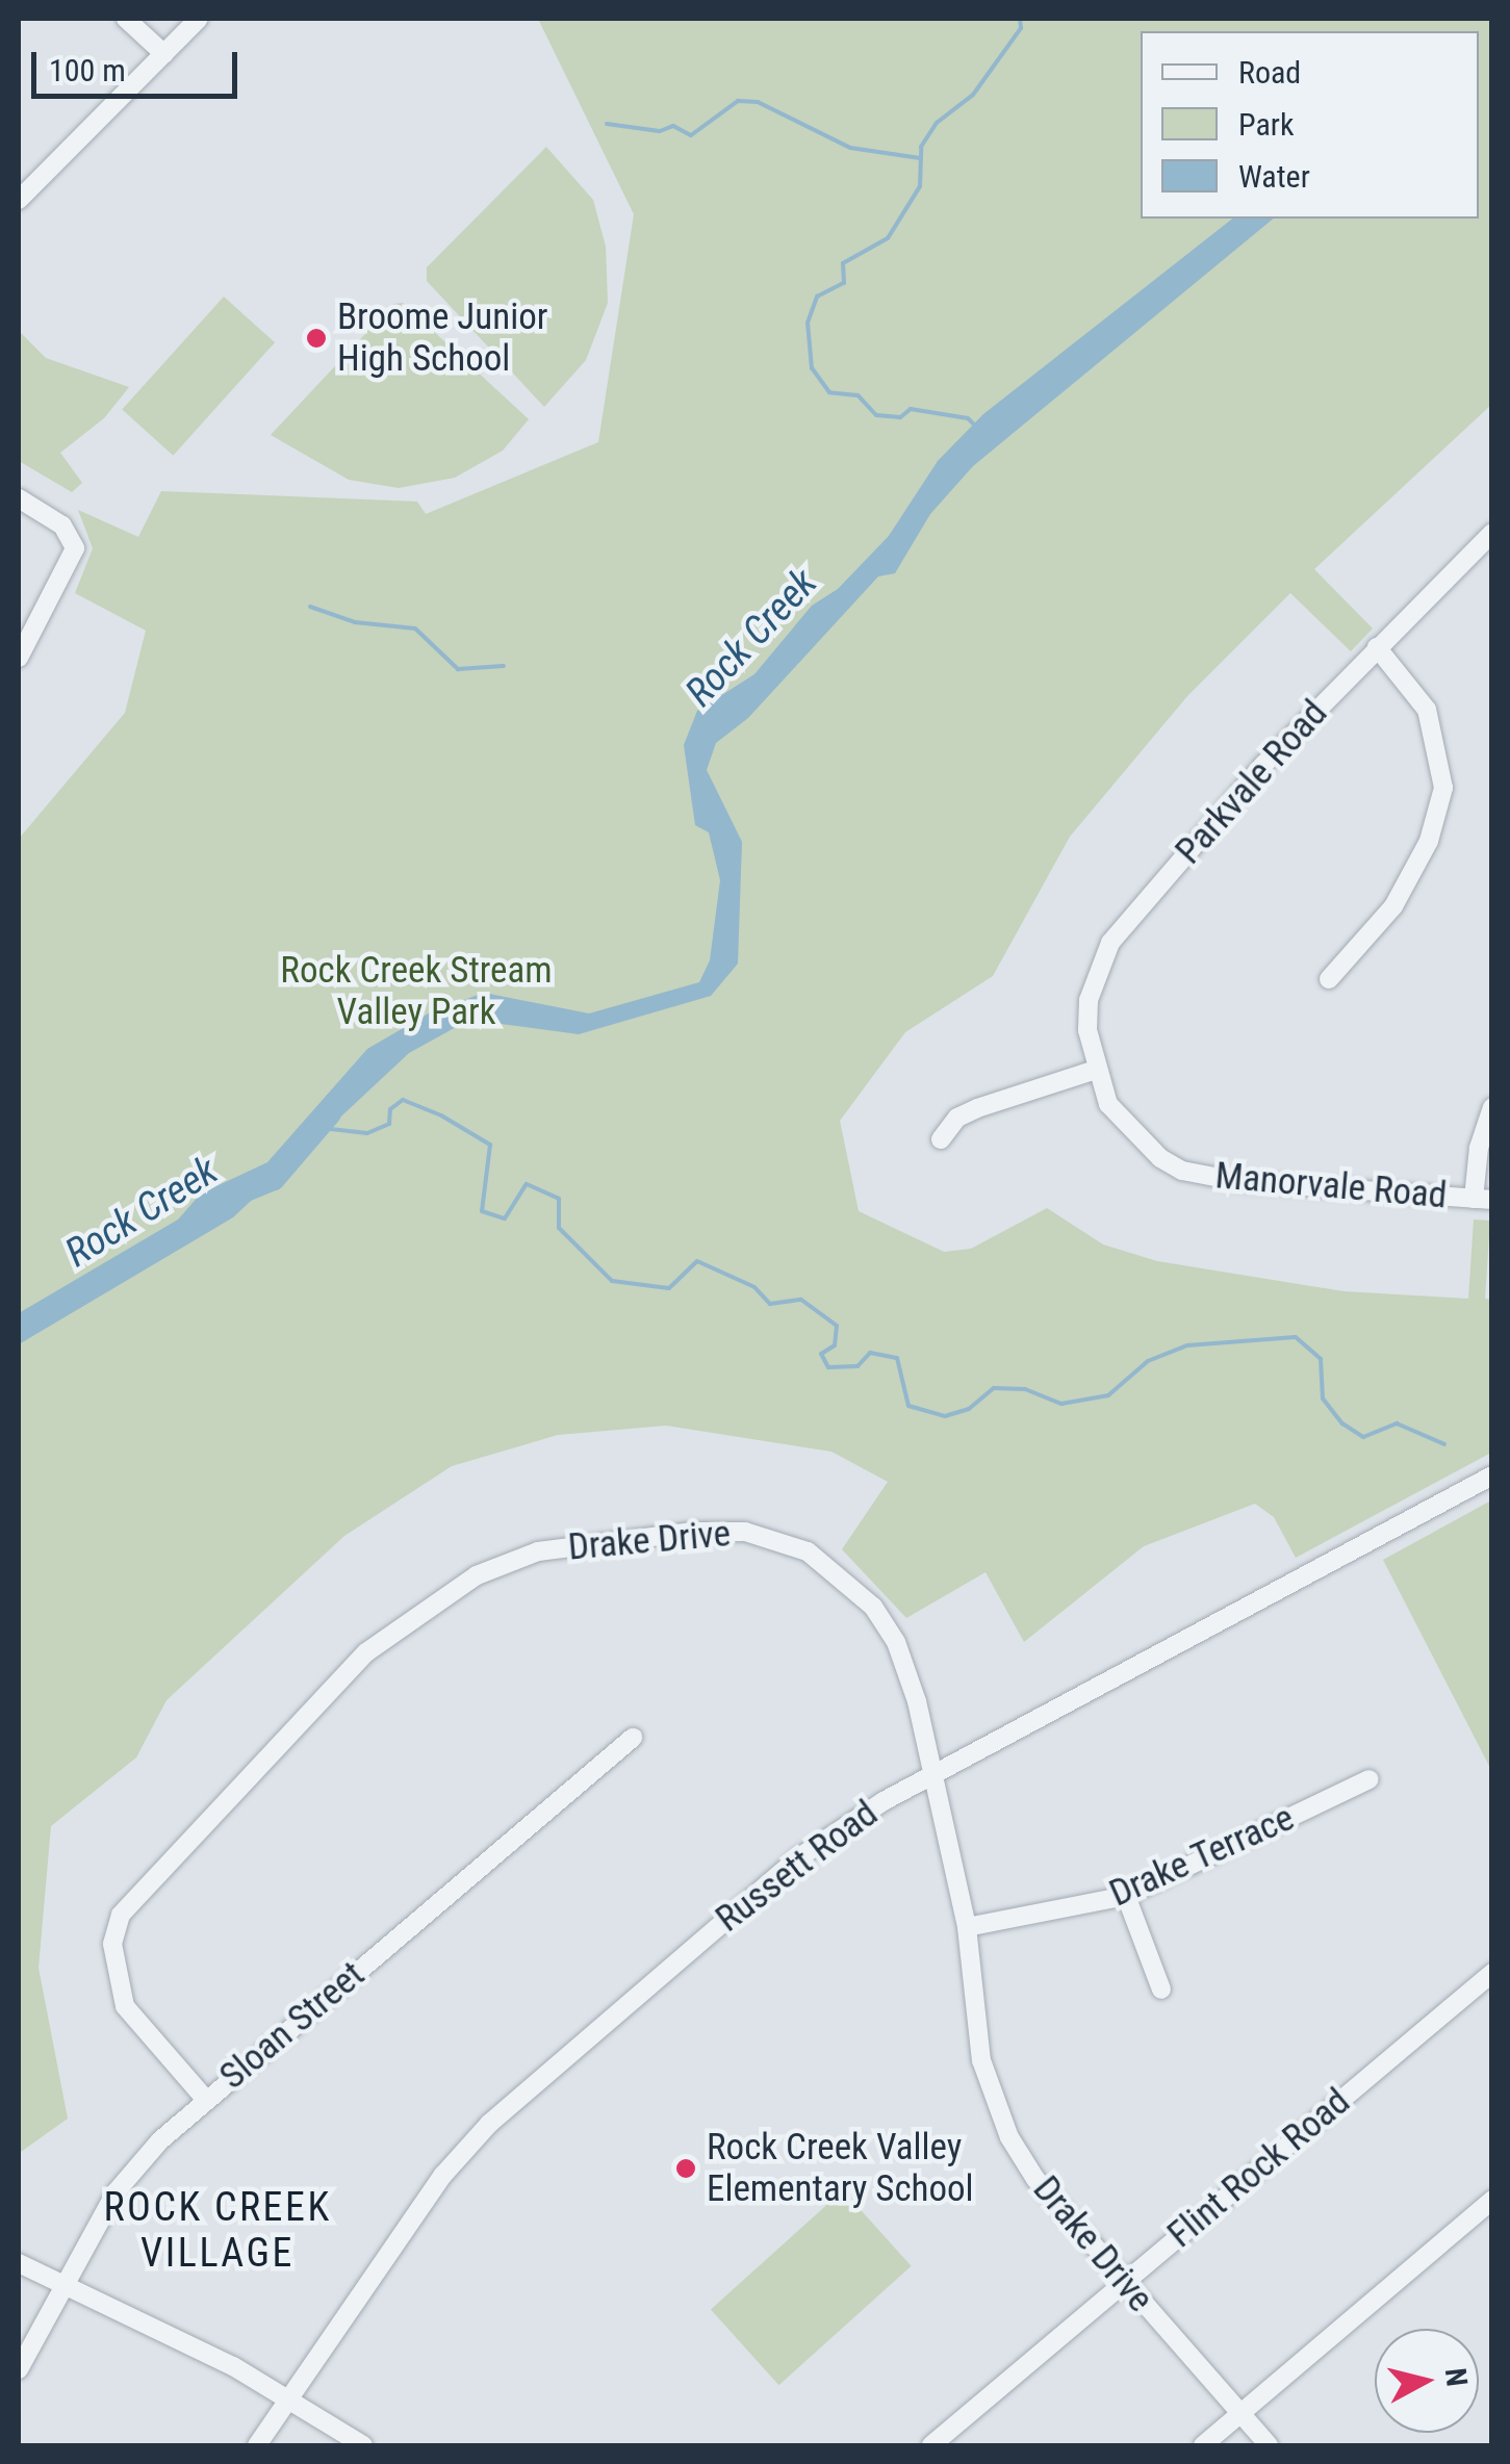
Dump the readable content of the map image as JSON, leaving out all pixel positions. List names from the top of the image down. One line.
{"streets":{"street":["Parkvale Road","Manorvale Road","Drake Drive","Drake Terrace","Russett Road","Sloan Street","Flint Rock Road"]},"crossings":[["Parkvale Road","Manorvale Road"],["Drake Drive","Drake Terrace"],["Drake Drive","Russett Road"],["Drake Drive","Sloan Street"],["Drake Drive","Flint Rock Road"]],"districts":["ROCK CREEK VILLAGE"],"water":["Rock Creek"],"parks":["Rock Creek Stream Valley Park"],"places":["Broome Junior High School","Rock Creek Valley Elementary School"],"legend":["Road","Park","Water"],"scale_bar":"100 m","north":"right"}
